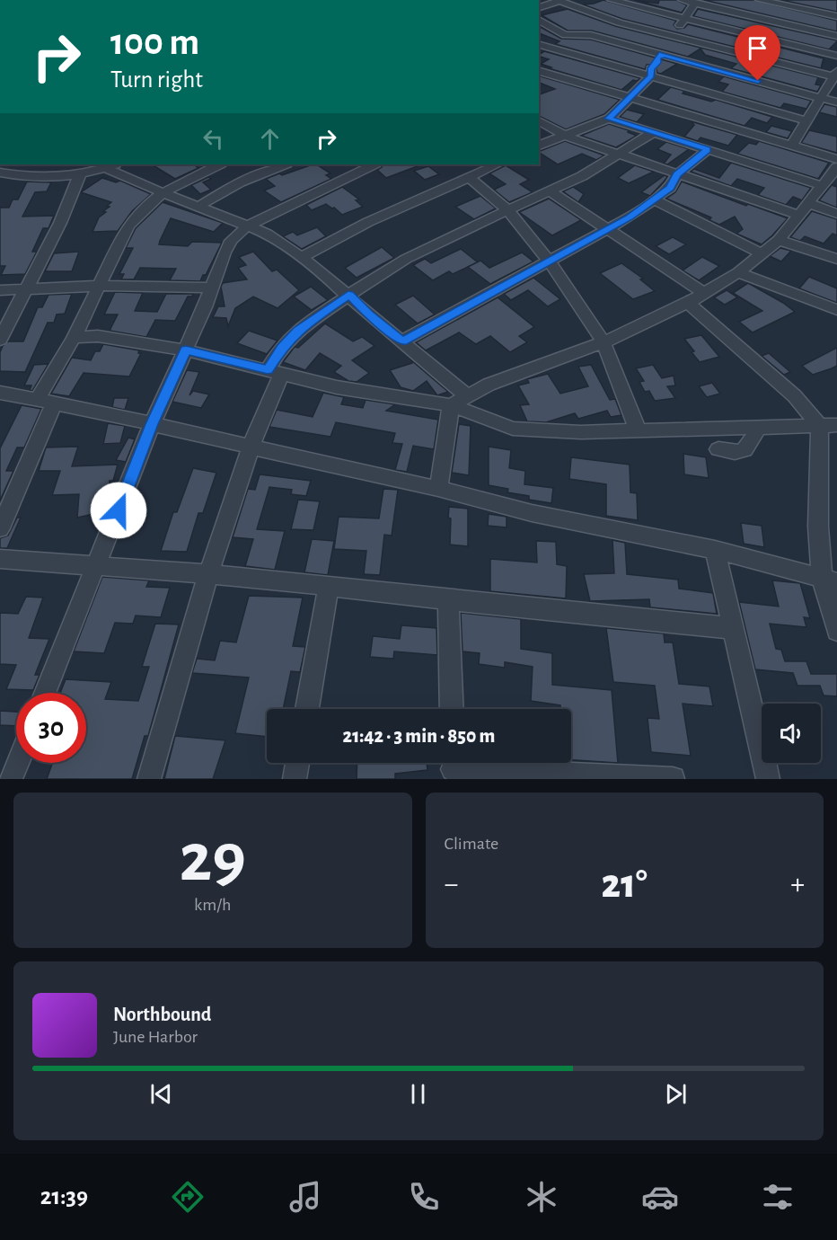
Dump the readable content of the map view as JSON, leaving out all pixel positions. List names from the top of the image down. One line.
{"page":{"turn":["100 m","Turn right"],"limit":"30","trip":"21:42 · 3 min · 850 m","tile":[["29","km/h"],"Climate"],"heat":["−","21°","+"],"song":["Northbound","June Harbor"],"tabs":"21:39"}}
